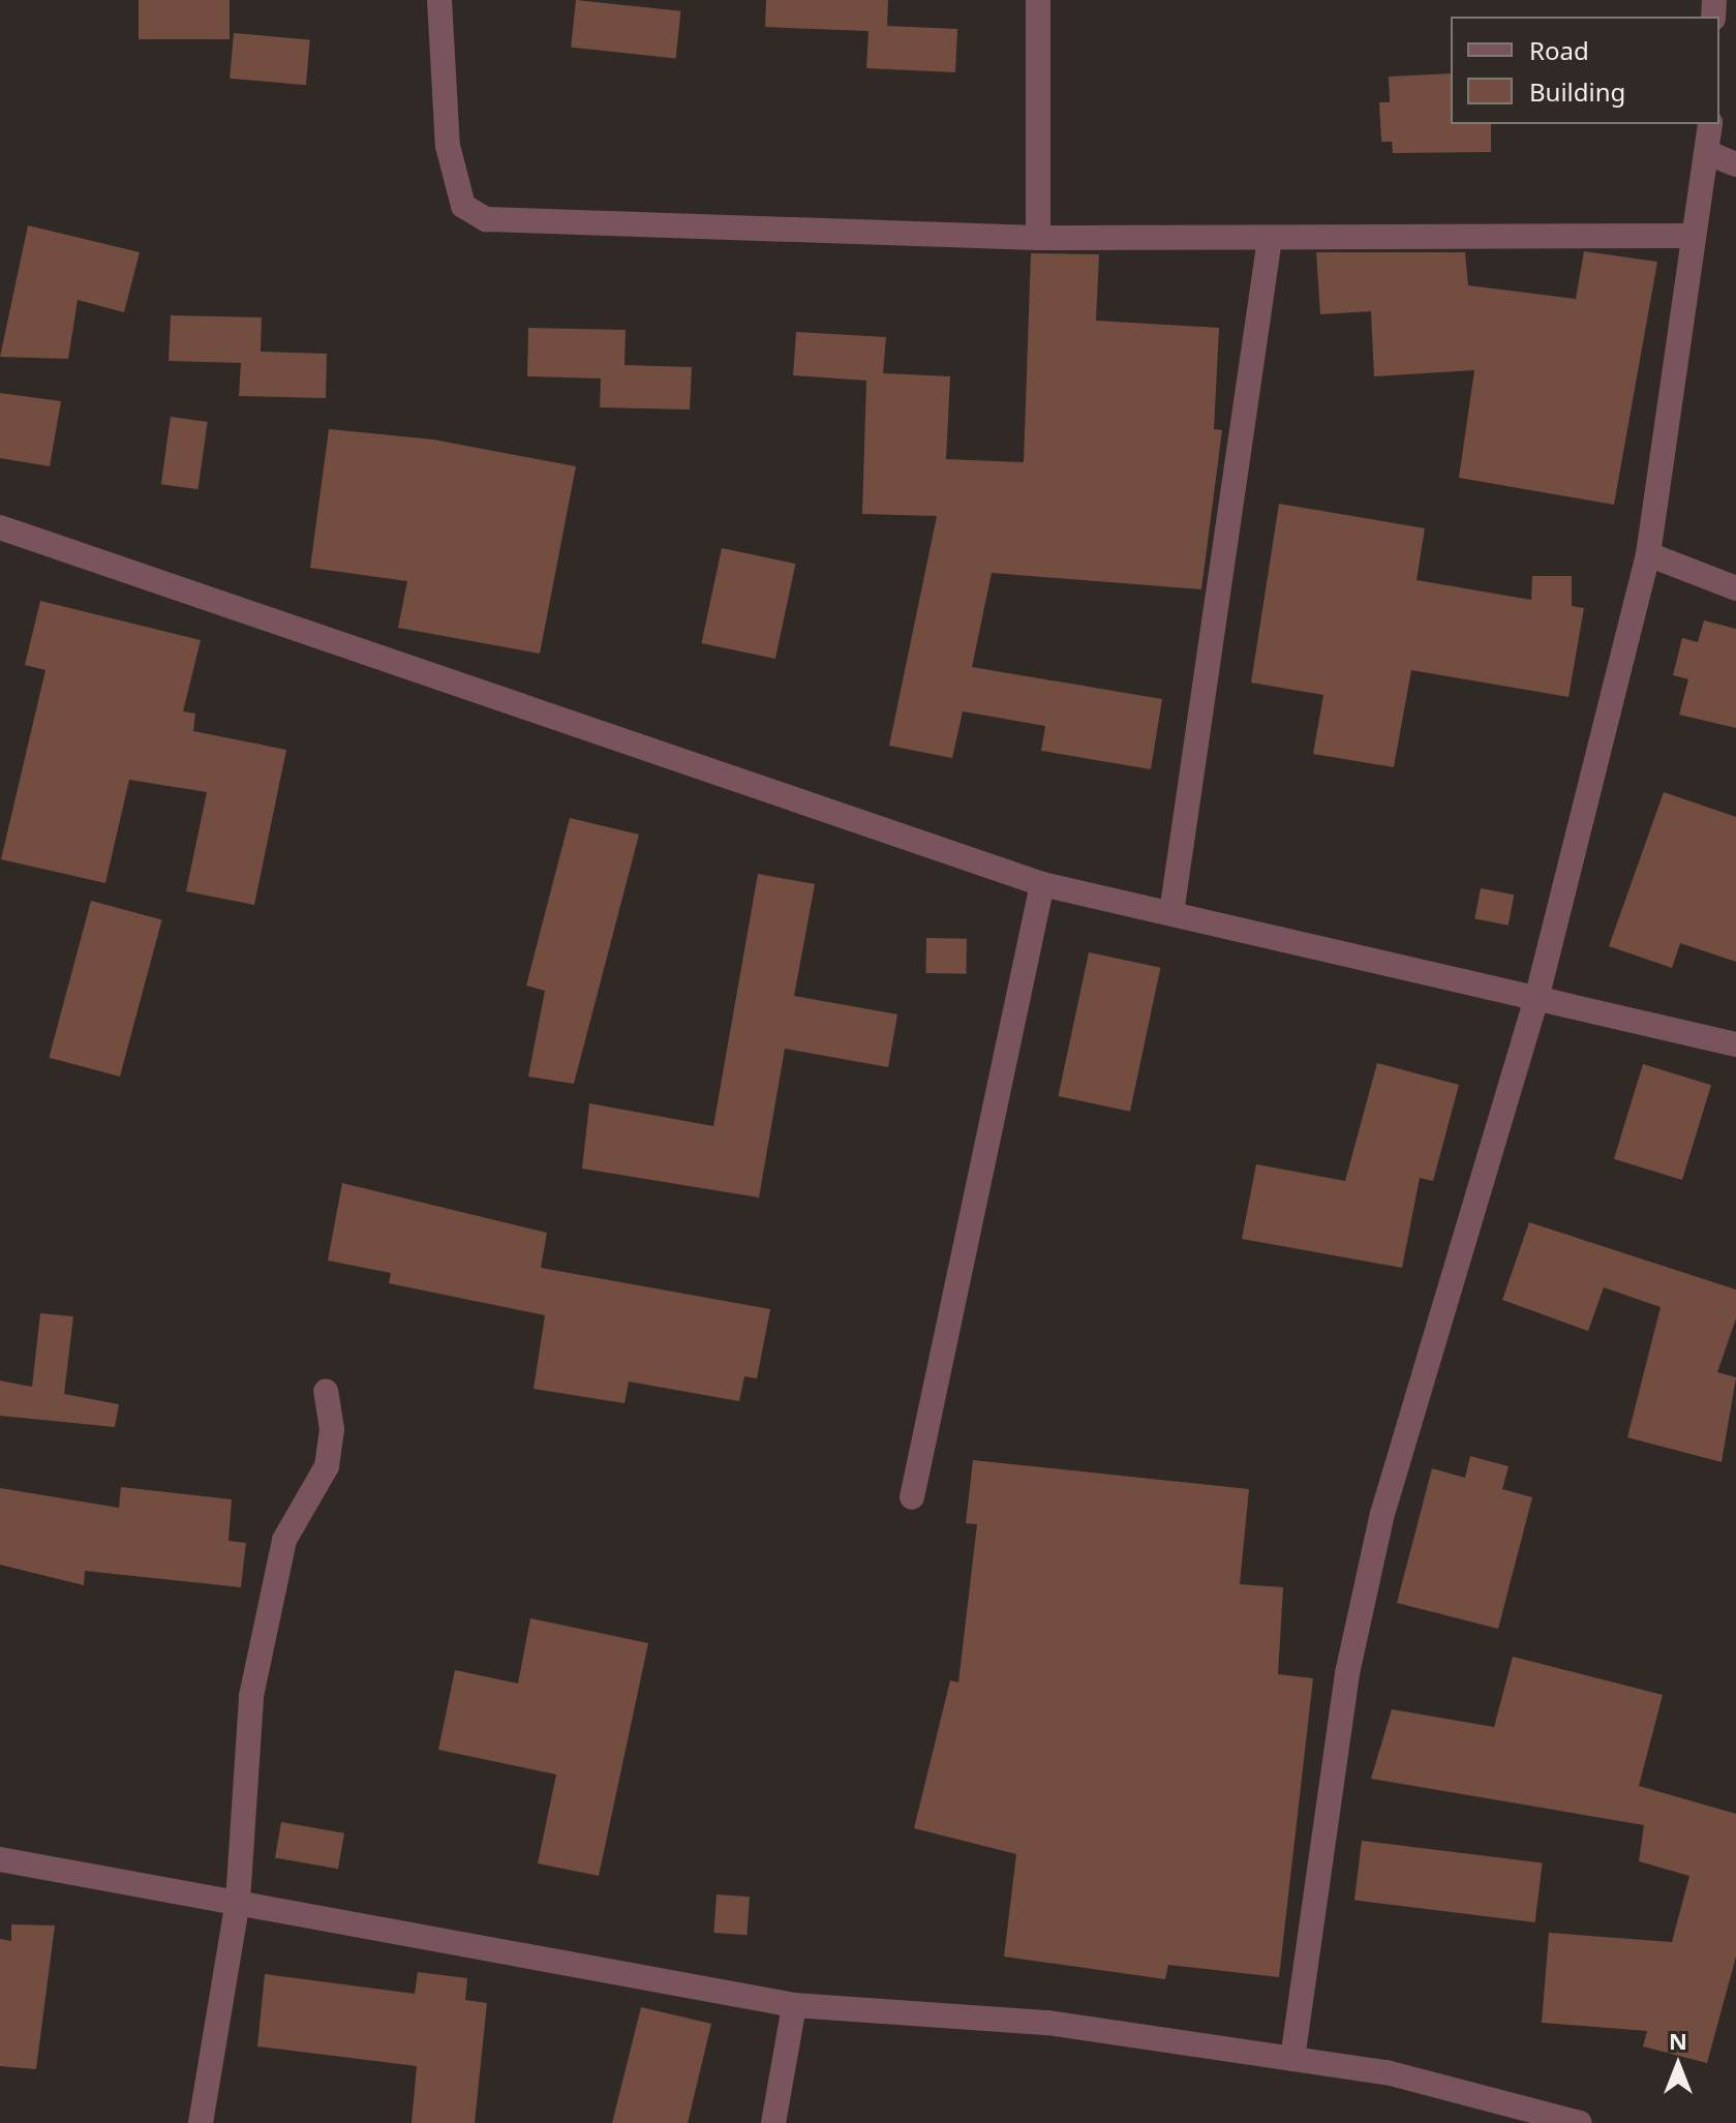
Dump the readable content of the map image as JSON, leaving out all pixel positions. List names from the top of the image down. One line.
{"legend":["Road","Building"],"north":"top"}
